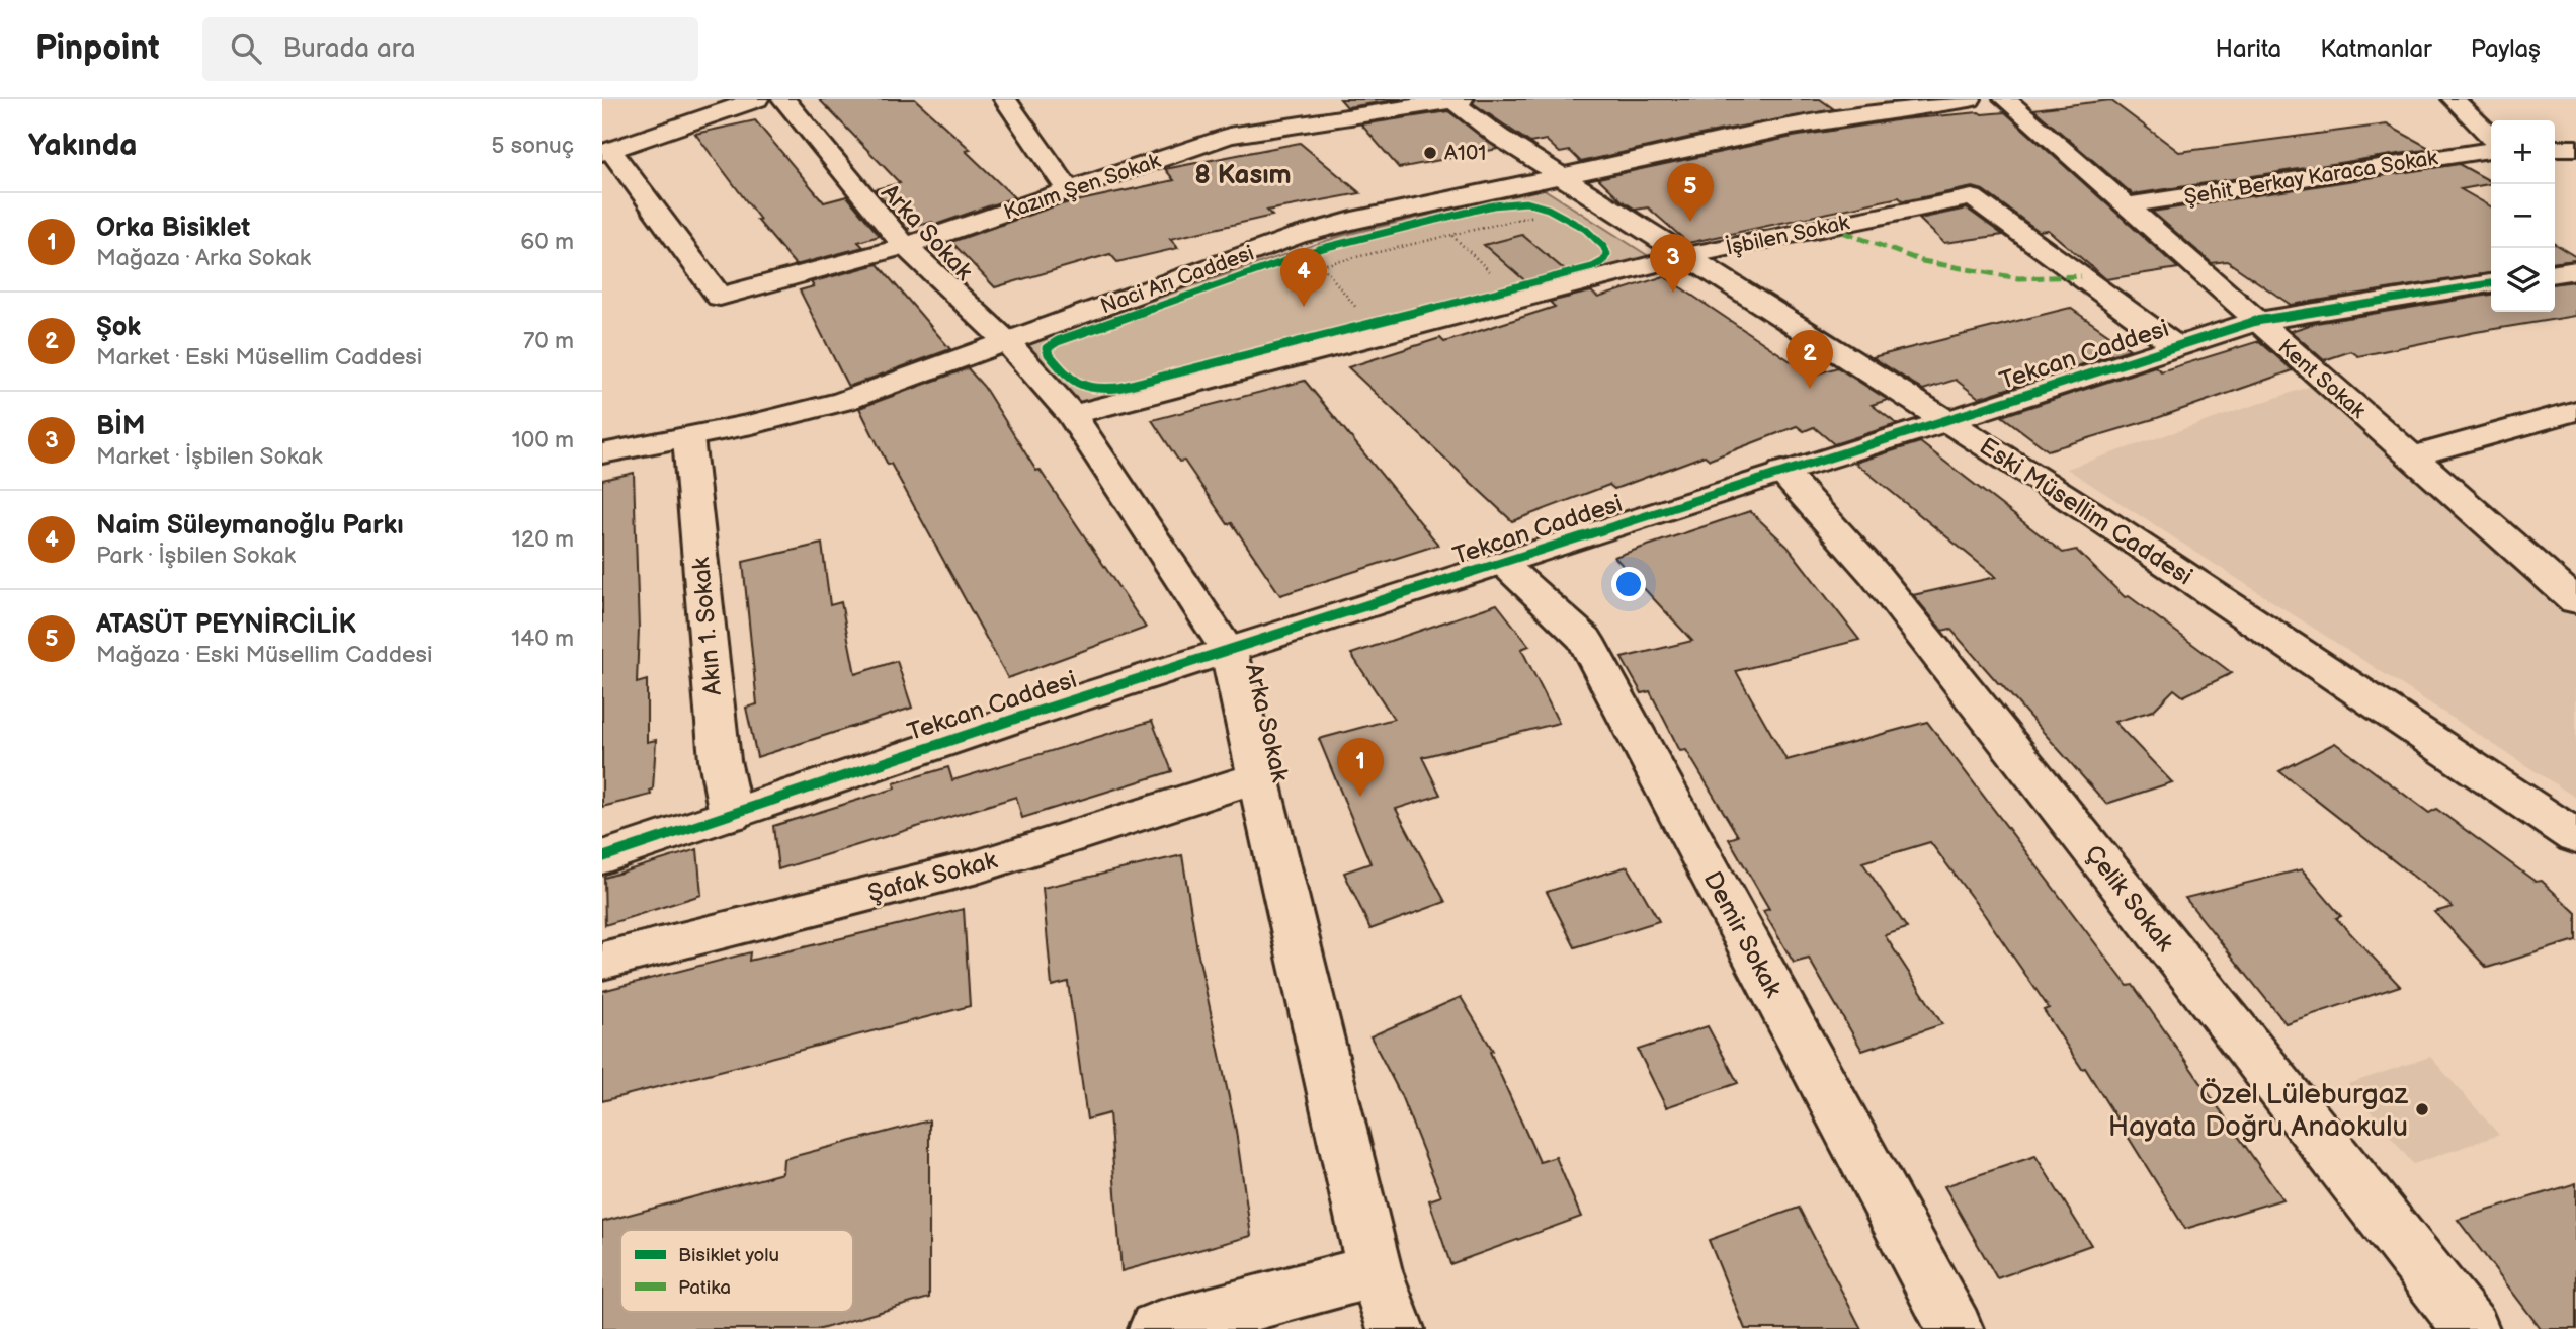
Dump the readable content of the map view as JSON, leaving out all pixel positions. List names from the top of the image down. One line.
{"streets":{"street":["Şehit Berkay Karaca Sokak","Kazım Şen Sokak","Arka Sokak","İşbilen Sokak","Naci Arı Caddesi","Tekcan Caddesi","Kent Sokak","Eski Müsellim Caddesi","Akın 1. Sokak","Şafak Sokak","Çelik Sokak","Demir Sokak"]},"crossings":[["Şehit Berkay Karaca Sokak","Kent Sokak"],["Kazım Şen Sokak","Arka Sokak"],["Kazım Şen Sokak","Eski Müsellim Caddesi"],["Arka Sokak","İşbilen Sokak"],["Arka Sokak","Naci Arı Caddesi"],["Arka Sokak","Tekcan Caddesi"],["Arka Sokak","Şafak Sokak"],["İşbilen Sokak","Tekcan Caddesi"],["İşbilen Sokak","Eski Müsellim Caddesi"],["Naci Arı Caddesi","Eski Müsellim Caddesi"],["Naci Arı Caddesi","Akın 1. Sokak"],["Tekcan Caddesi","Kent Sokak"],["Tekcan Caddesi","Eski Müsellim Caddesi"],["Tekcan Caddesi","Akın 1. Sokak"],["Tekcan Caddesi","Çelik Sokak"],["Tekcan Caddesi","Demir Sokak"]],"districts":["8 Kasım"],"places":["A101","Özel Lüleburgaz Hayata Doğru Anaokulu"],"legend":["Bisiklet yolu","Patika"],"page":{"header":"Pinpoint","search":"Burada ara","nav":["Harita","Katmanlar","Paylaş"],"heading":["Yakında","5 sonuç"],"map_buttons":["+","−"],"pins":["5","3","4","2","1"],"list":[{"mark":"1","name":"Orka Bisiklet","note":"Mağaza · Arka Sokak","value":"60 m"},{"mark":"2","name":"Şok","note":"Market · Eski Müsellim Caddesi","value":"70 m"},{"mark":"3","name":"BİM","note":"Market · İşbilen Sokak","value":"100 m"},{"mark":"4","name":"Naim Süleymanoğlu Parkı","note":"Park · İşbilen Sokak","value":"120 m"},{"mark":"5","name":"ATASÜT PEYNİRCİLİK","note":"Mağaza · Eski Müsellim Caddesi","value":"140 m"}]}}
